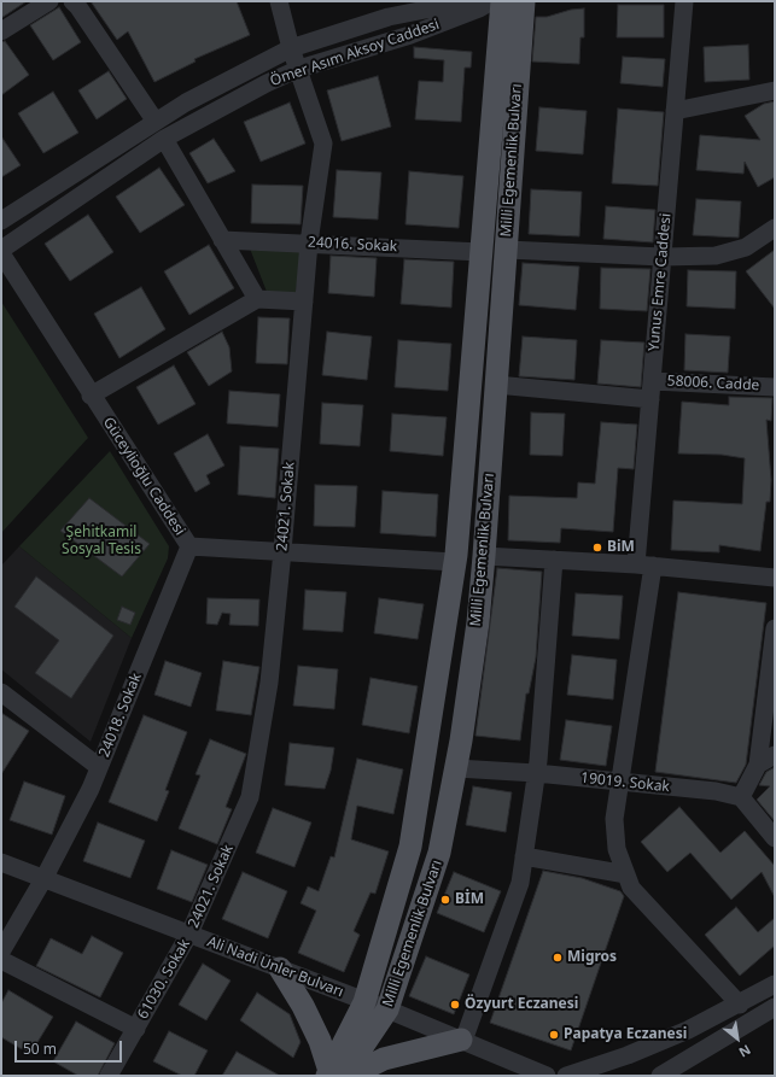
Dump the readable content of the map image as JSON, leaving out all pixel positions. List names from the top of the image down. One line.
{"streets":{"main road":["Milli Egemenlik Bulvarı"],"street":["Ömer Asım Aksoy Caddesi","24016. Sokak","Yunus Emre Caddesi","58006. Cadde","Güceylioğlu Caddesi","24021. Sokak","24018. Sokak","19019. Sokak","Ali Nadi Ünler Bulvarı","61030. Sokak"]},"crossings":[["Ömer Asım Aksoy Caddesi","Güceylioğlu Caddesi"],["Ömer Asım Aksoy Caddesi","24021. Sokak"],["Milli Egemenlik Bulvarı","24016. Sokak"],["Milli Egemenlik Bulvarı","Güceylioğlu Caddesi"],["Milli Egemenlik Bulvarı","19019. Sokak"],["Milli Egemenlik Bulvarı","Ali Nadi Ünler Bulvarı"],["24016. Sokak","24021. Sokak"],["Yunus Emre Caddesi","58006. Cadde"],["Yunus Emre Caddesi","19019. Sokak"],["Güceylioğlu Caddesi","24021. Sokak"],["Güceylioğlu Caddesi","24018. Sokak"],["24021. Sokak","Ali Nadi Ünler Bulvarı"],["24021. Sokak","61030. Sokak"],["24018. Sokak","Ali Nadi Ünler Bulvarı"],["Ali Nadi Ünler Bulvarı","61030. Sokak"]],"parks":["Şehitkamil Sosyal Tesis"],"places":["BiM","BİM","Migros","Özyurt Eczanesi","Papatya Eczanesi"],"scale_bar":"50 m","north":"bottom right"}
